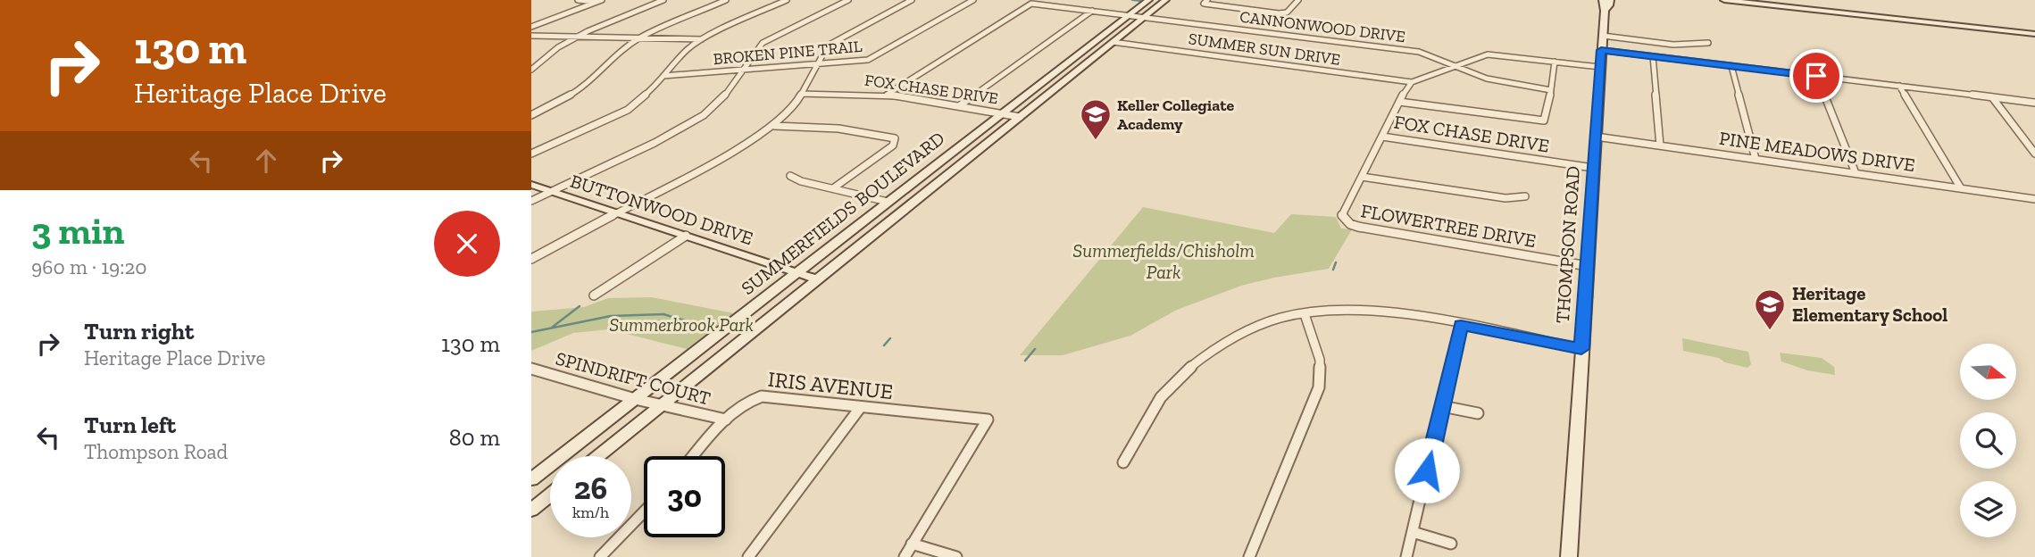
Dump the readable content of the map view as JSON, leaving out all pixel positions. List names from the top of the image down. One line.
{"streets":{"street":["CANNONWOOD DRIVE","SUMMER SUN DRIVE","BROKEN PINE TRAIL","FOX CHASE DRIVE","PINE MEADOWS DRIVE","BUTTONWOOD DRIVE","SUMMERFIELDS BOULEVARD","FLOWERTREE DRIVE","THOMPSON ROAD","SPINDRIFT COURT","IRIS AVENUE"]},"crossings":[["CANNONWOOD DRIVE","FOX CHASE DRIVE"],["CANNONWOOD DRIVE","SUMMERFIELDS BOULEVARD"],["SUMMER SUN DRIVE","SUMMERFIELDS BOULEVARD"],["FOX CHASE DRIVE","SUMMERFIELDS BOULEVARD"],["FOX CHASE DRIVE","THOMPSON ROAD"],["PINE MEADOWS DRIVE","THOMPSON ROAD"],["BUTTONWOOD DRIVE","SUMMERFIELDS BOULEVARD"],["SUMMERFIELDS BOULEVARD","SPINDRIFT COURT"],["FLOWERTREE DRIVE","THOMPSON ROAD"],["SPINDRIFT COURT","IRIS AVENUE"]],"parks":["Summerfields/Chisholm Park","Summerbrook Park"],"places":{"school or university":["Keller Collegiate Academy","Heritage Elementary School"]},"north":"right","page":{"turn":["130 m","Heritage Place Drive"],"heading":["3 min","960 m · 19:20"],"list":[{"name":"Turn right","note":"Heritage Place Drive","value":"130 m"},{"name":"Turn left","note":"Thompson Road","value":"80 m"}],"speed":"26 km/h","limit":"30"}}
